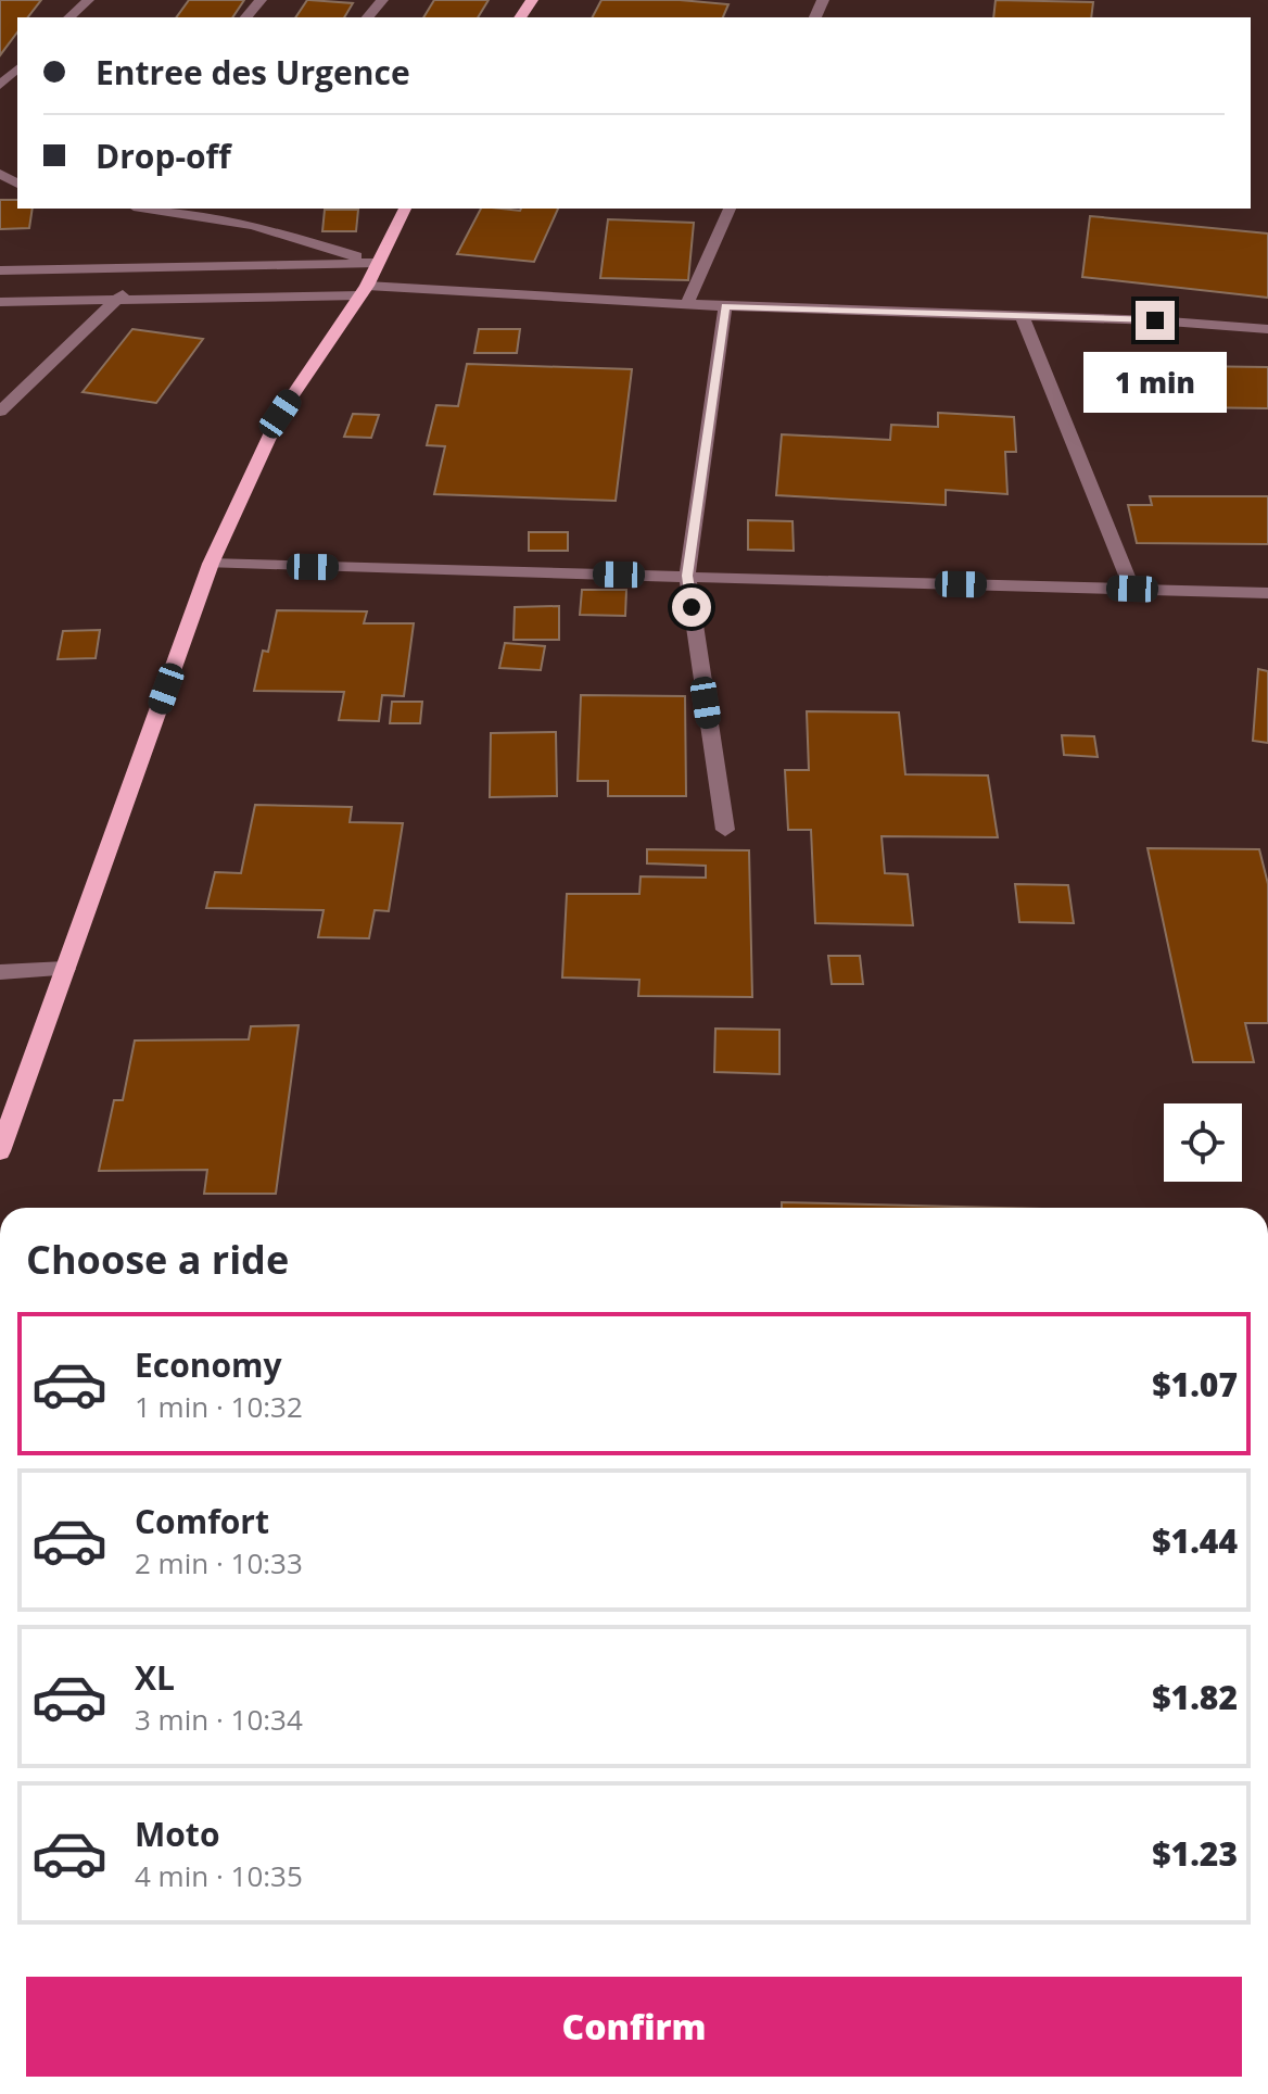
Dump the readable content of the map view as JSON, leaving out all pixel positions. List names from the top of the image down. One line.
{"page":{"banner":["Entree des Urgence","Drop-off"],"bubble":"1 min","heading":"Choose a ride","list":[{"name":"Economy","note":"1 min · 10:32","value":"$1.07"},{"name":"Comfort","note":"2 min · 10:33","value":"$1.44"},{"name":"XL","note":"3 min · 10:34","value":"$1.82"},{"name":"Moto","note":"4 min · 10:35","value":"$1.23"}],"buttons":"Confirm"}}
